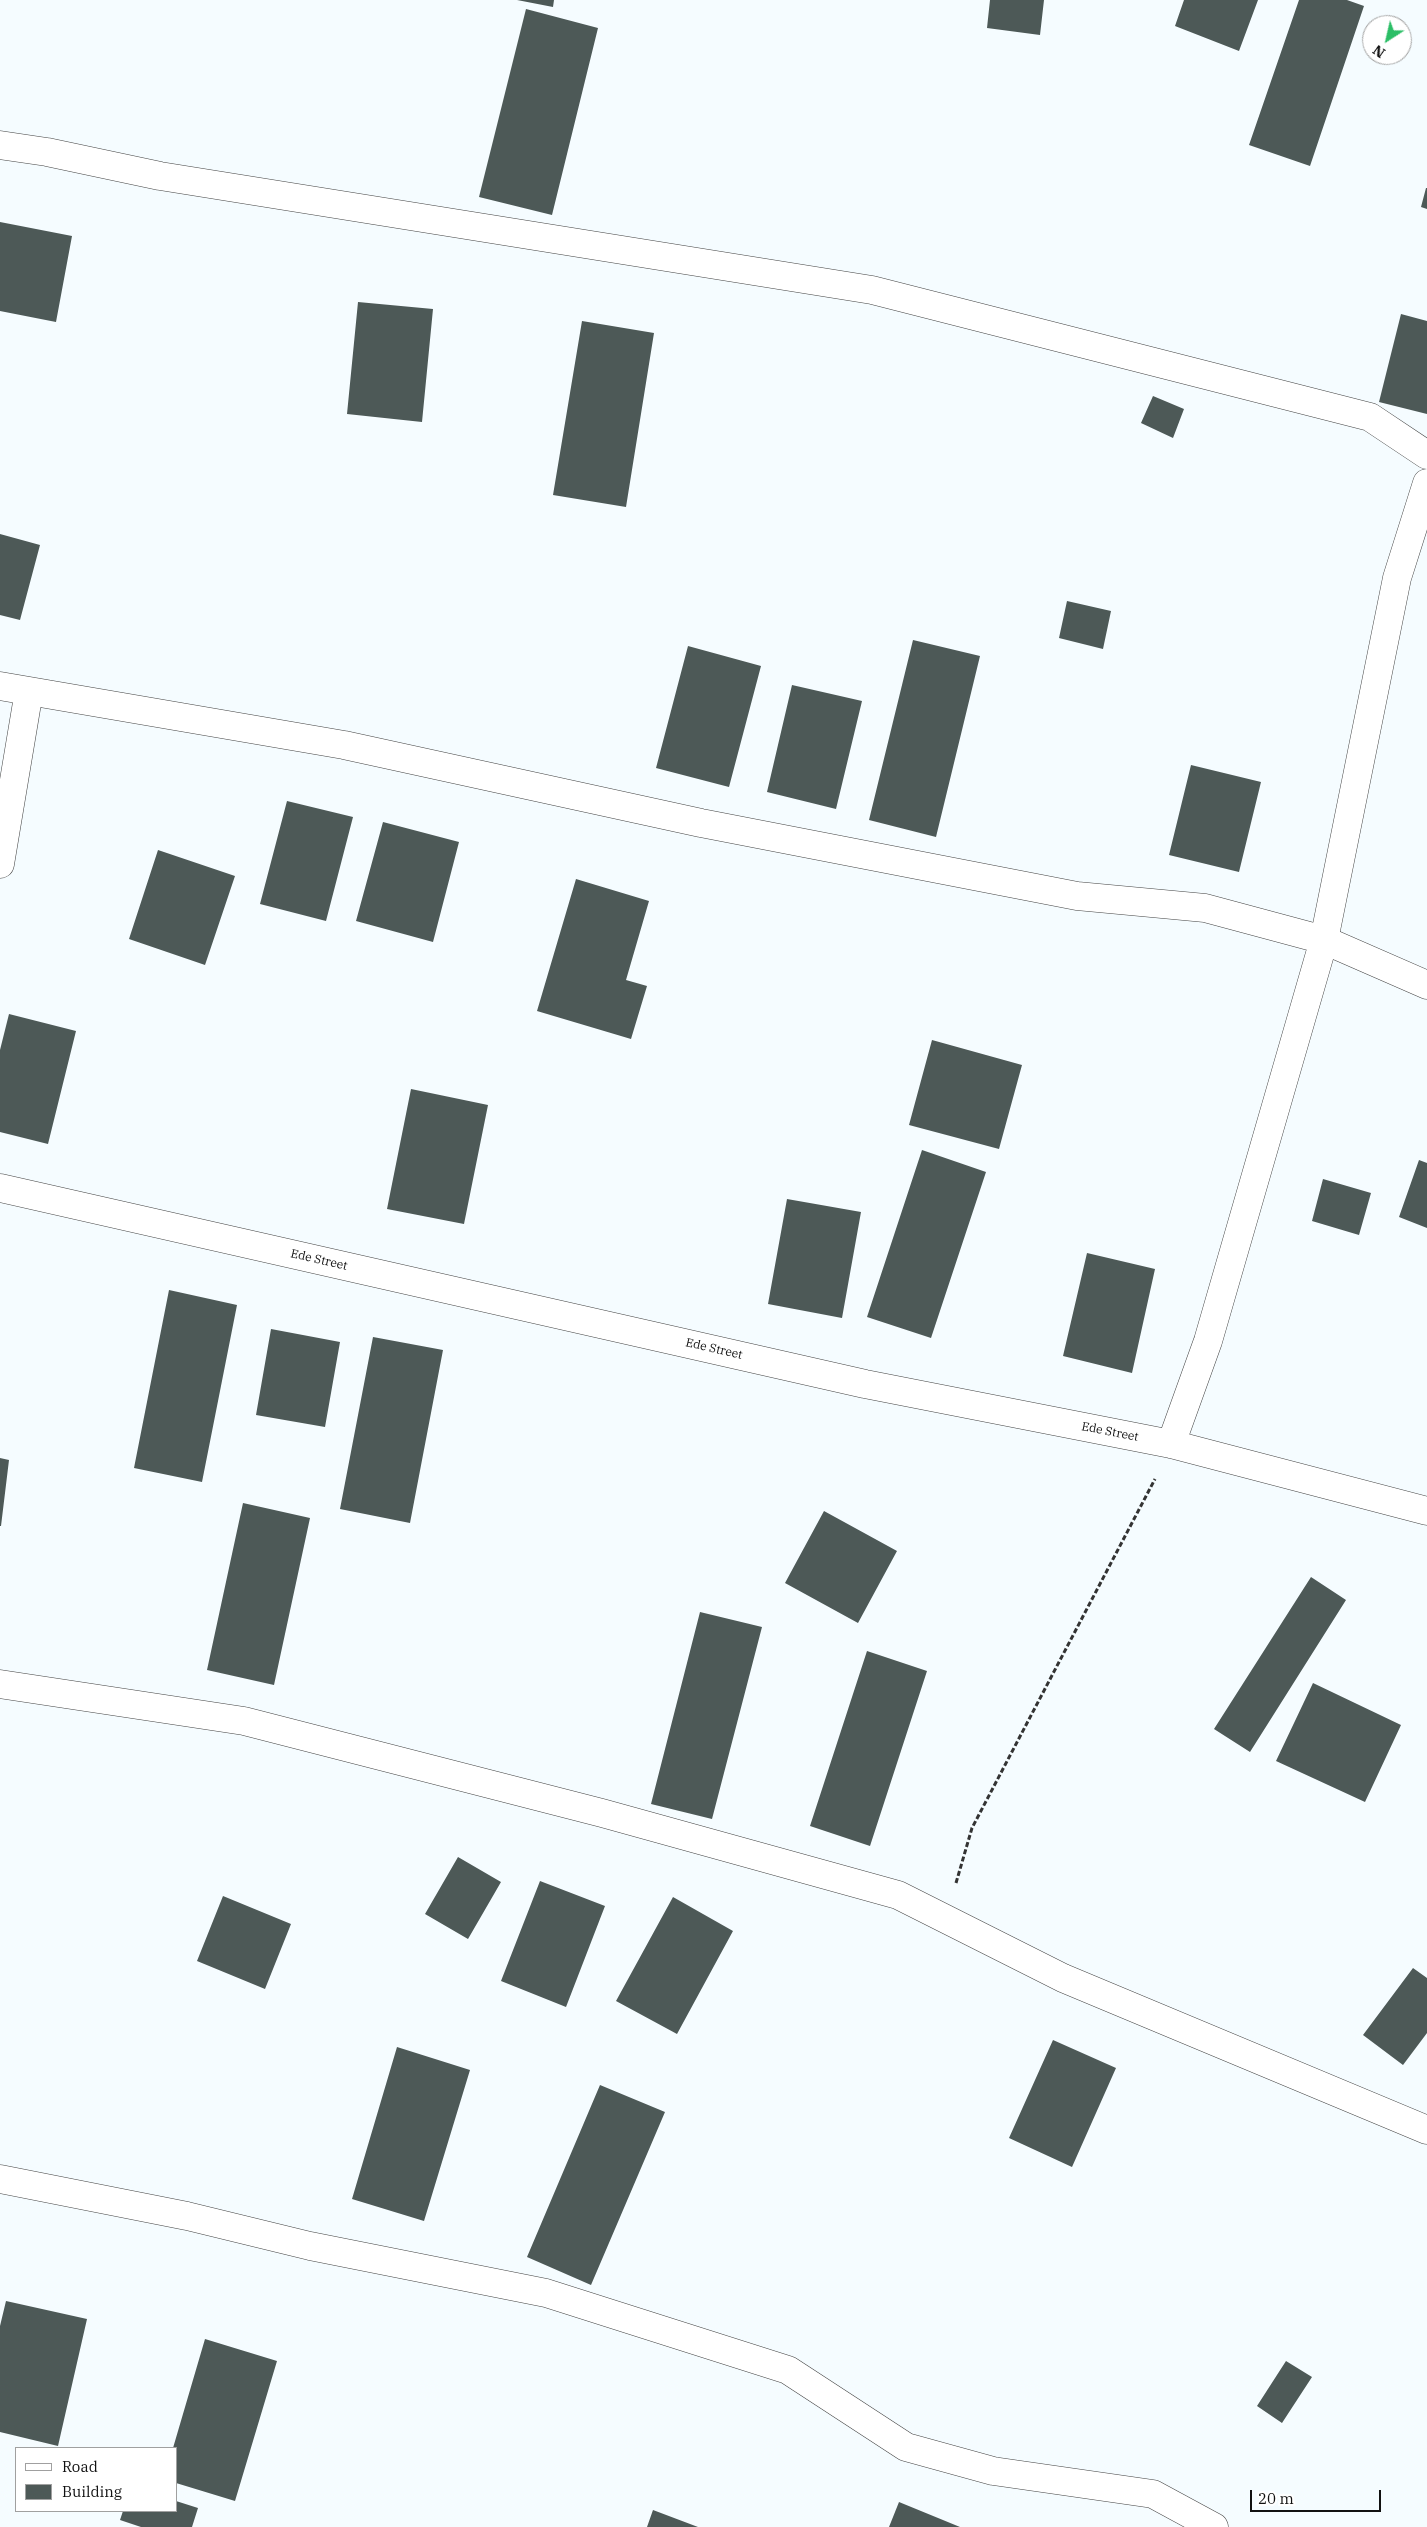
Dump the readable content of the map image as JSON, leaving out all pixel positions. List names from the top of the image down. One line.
{"streets":{"street":["Ede Street"]},"legend":["Road","Building"],"scale_bar":"20 m","north":"bottom left"}
